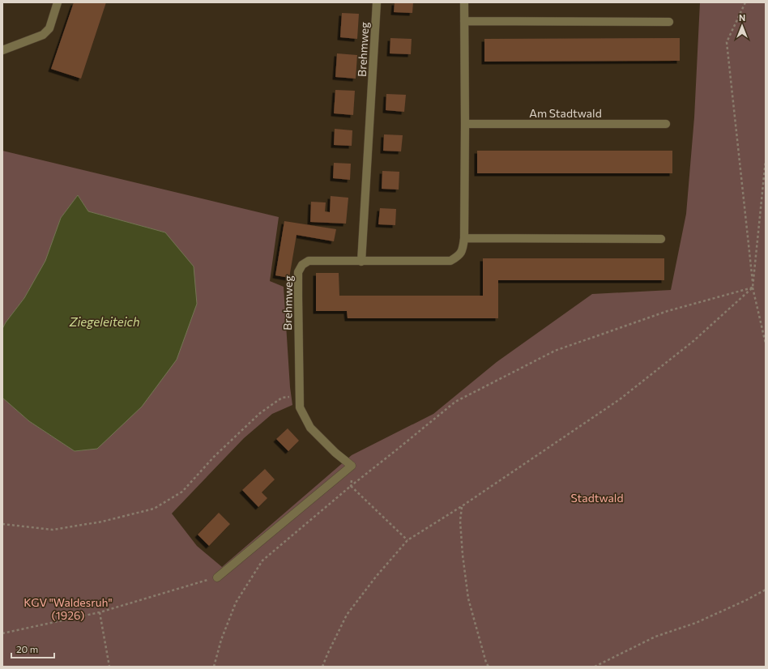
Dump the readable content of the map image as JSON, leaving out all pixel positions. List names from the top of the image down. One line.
{"streets":{"street":["Brehmweg","Am Stadtwald"]},"water":["Ziegeleiteich"],"parks":["Stadtwald","KGV \"Waldesruh\" (1926)"],"scale_bar":"20 m","north":"top"}
